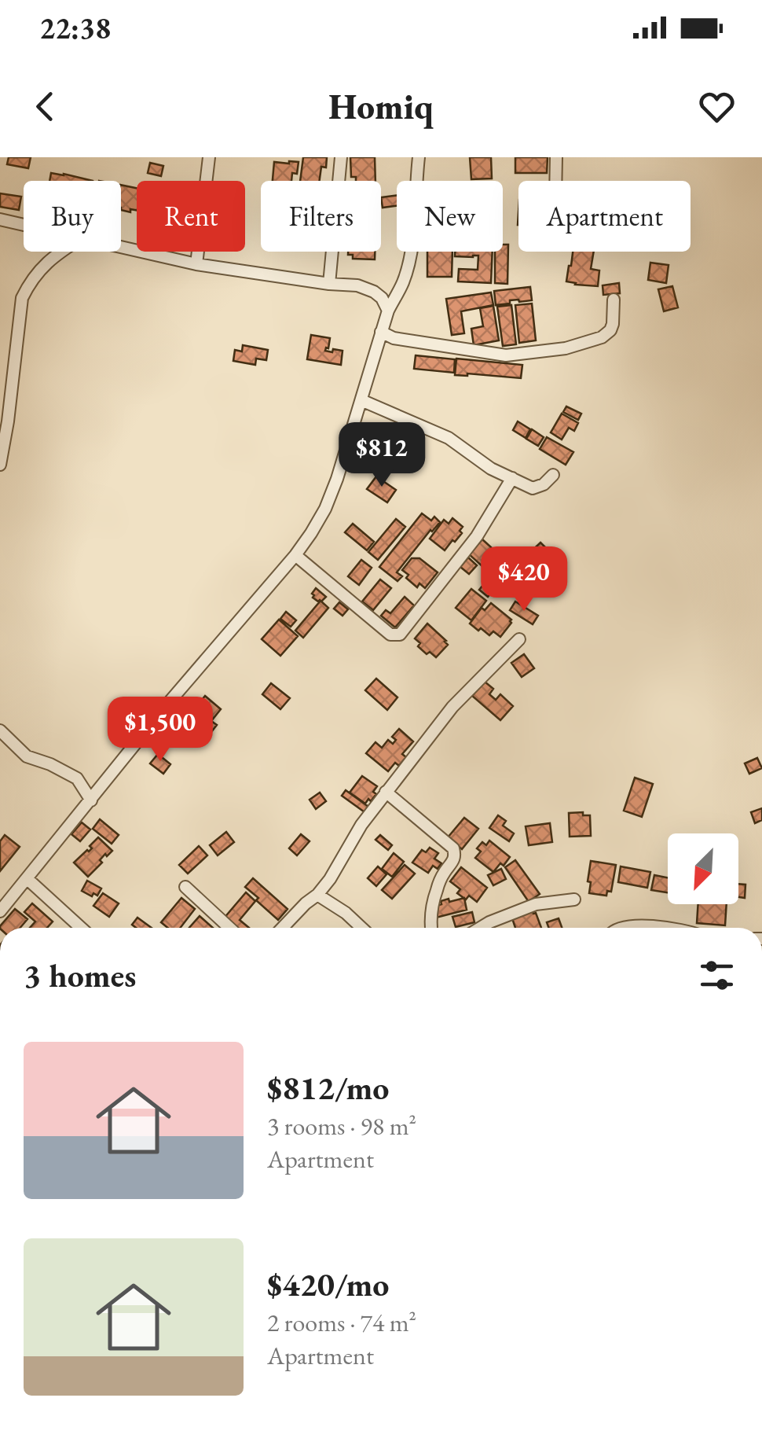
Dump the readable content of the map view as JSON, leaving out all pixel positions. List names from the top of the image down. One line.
{"north":"bottom left","page":{"status":"22:38","header":"Homiq","chip":["Buy","Rent","Filters","New","Apartment"],"price":["$812","$420","$1,500"],"heading":"3 homes","list":[{"name":"$812/mo","note":"3 rooms · 98 m² · Apartment"},{"name":"$420/mo","note":"2 rooms · 74 m² · Apartment"}]}}
